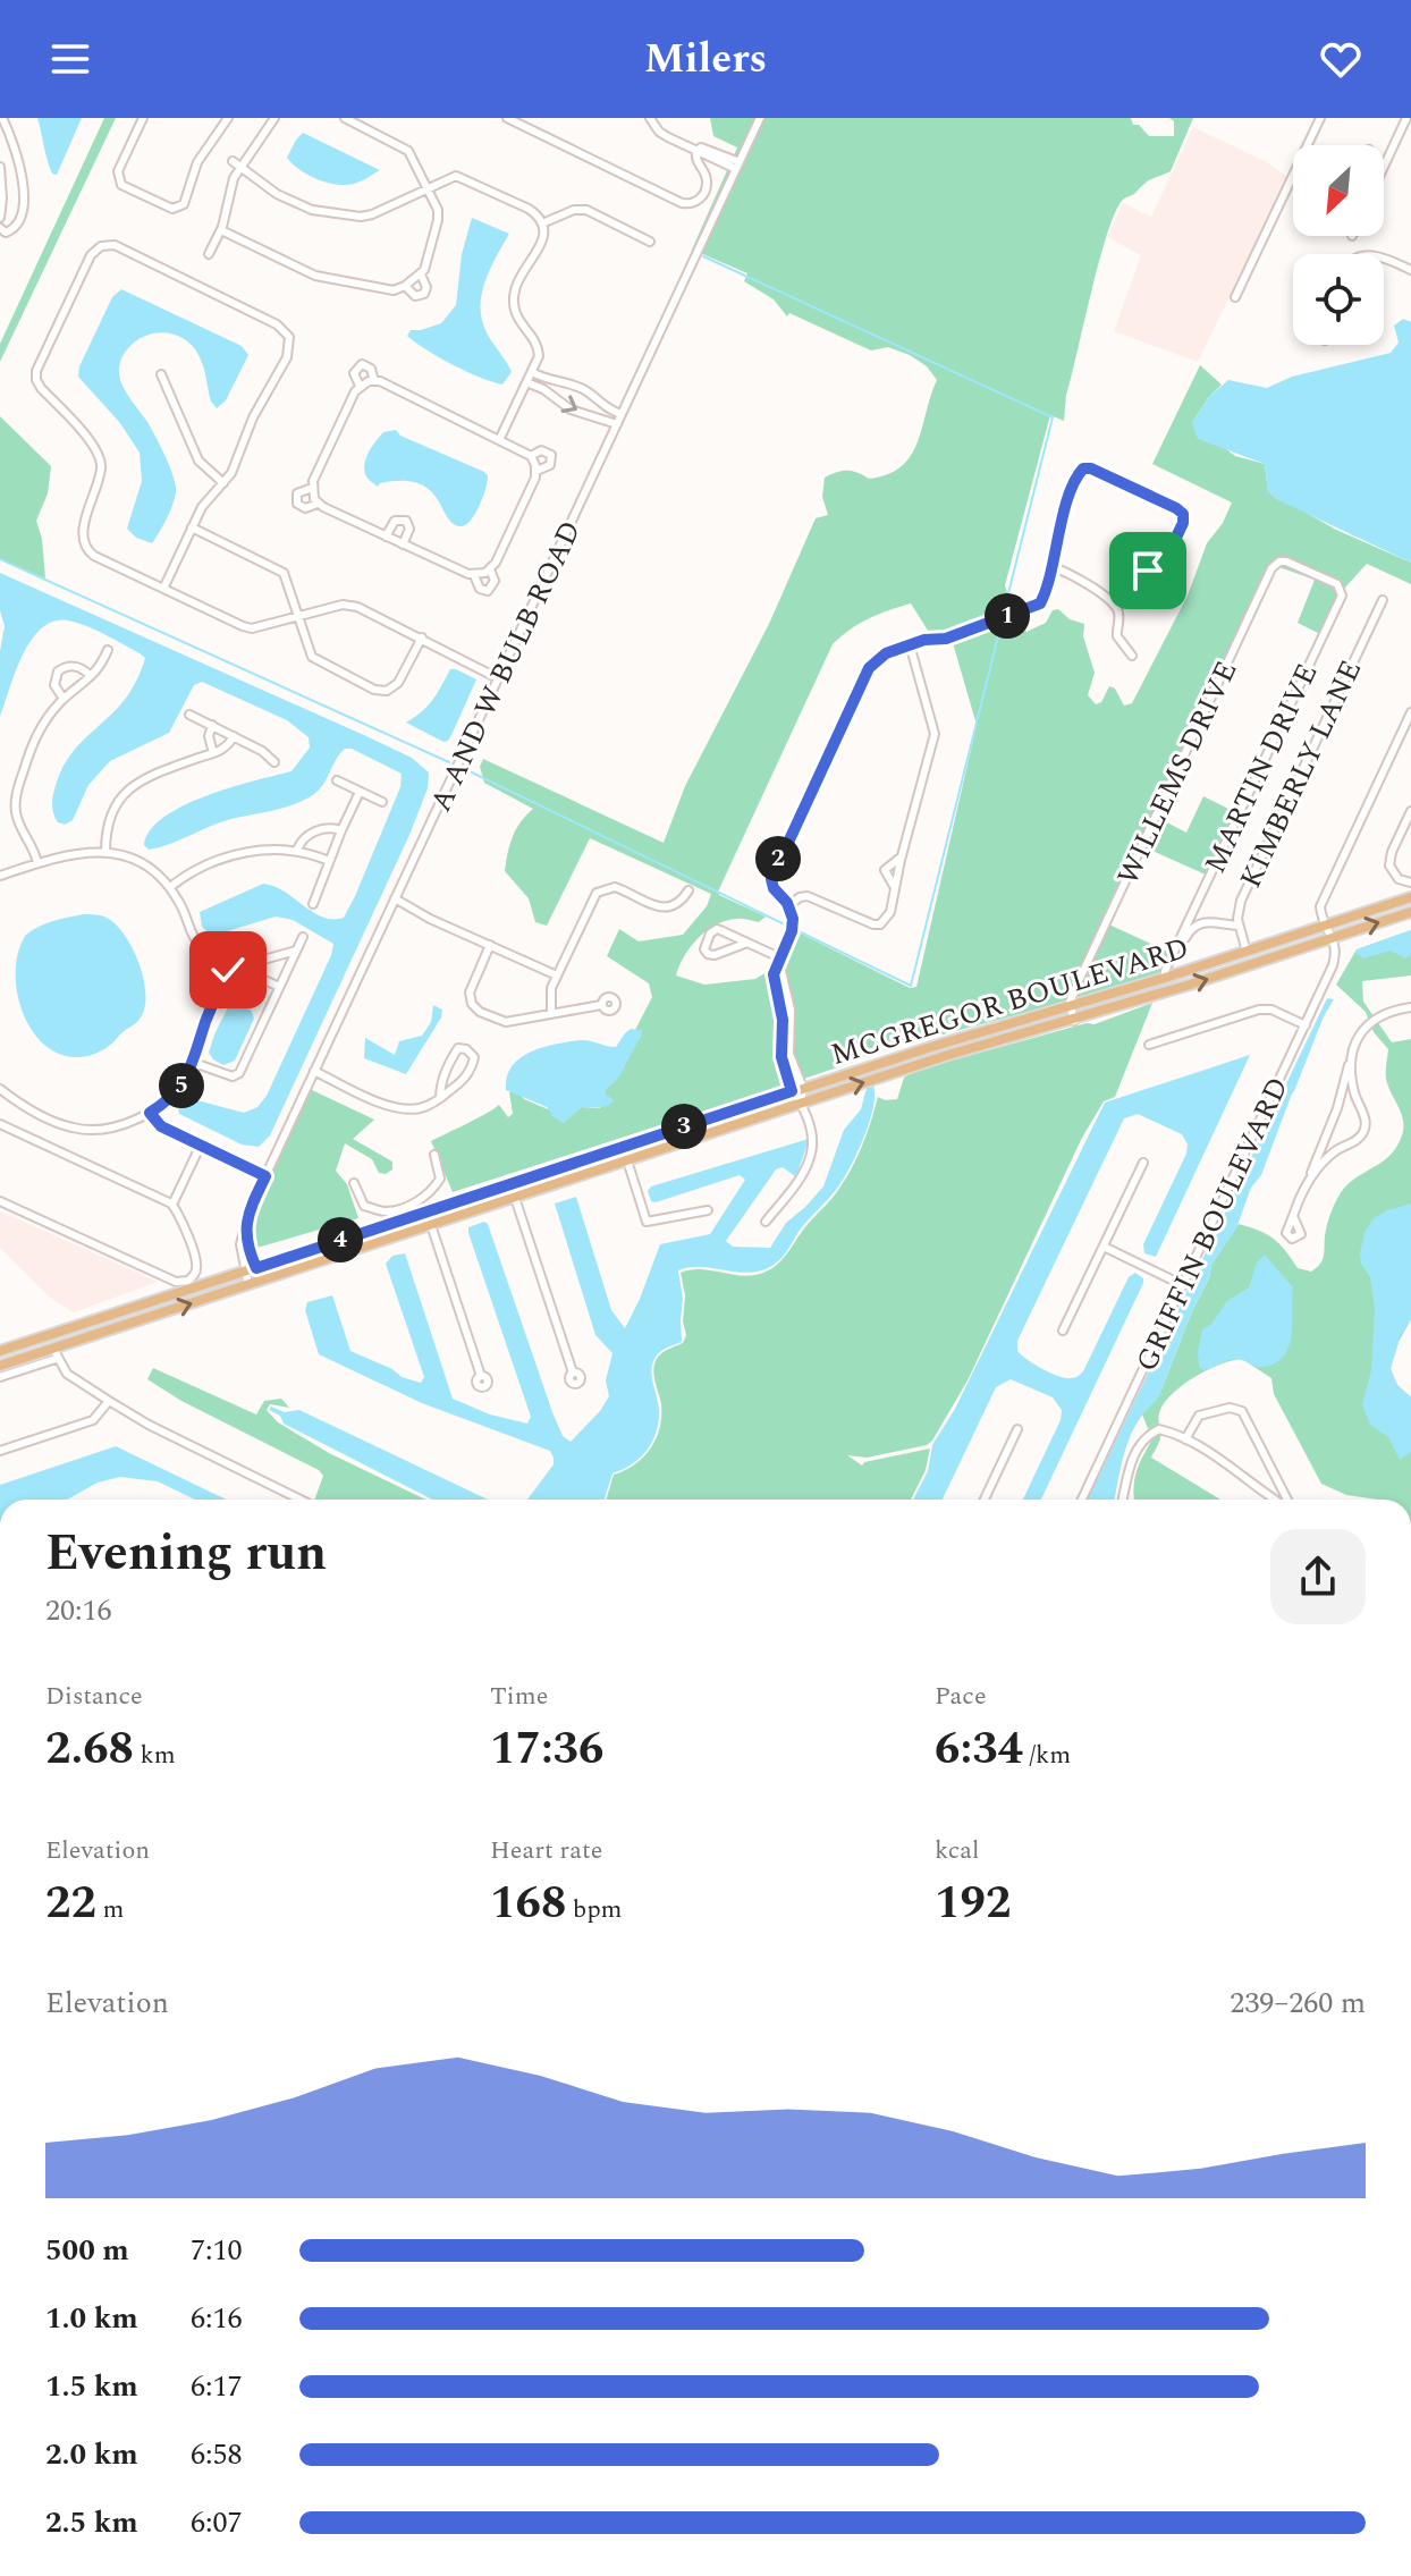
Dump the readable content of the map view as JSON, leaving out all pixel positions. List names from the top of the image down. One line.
{"streets":{"main road":["MCGREGOR BOULEVARD"],"street":["A AND W BULB ROAD","MARTIN DRIVE","WILLEMS DRIVE","KIMBERLY LANE","GRIFFIN BOULEVARD"]},"crossings":[["A AND W BULB ROAD","MCGREGOR BOULEVARD"],["MARTIN DRIVE","WILLEMS DRIVE"],["MARTIN DRIVE","MCGREGOR BOULEVARD"],["WILLEMS DRIVE","MCGREGOR BOULEVARD"],["KIMBERLY LANE","MCGREGOR BOULEVARD"],["MCGREGOR BOULEVARD","GRIFFIN BOULEVARD"]],"north":"bottom left","page":{"header":"Milers","pins":["1","2","5","3","4"],"heading":["Evening run","20:16"],"stats":[["Distance","2.68 km"],["Time","17:36"],["Pace","6:34 /km"],["Elevation","22 m"],["Heart rate","168 bpm"],["kcal","192"]],"chart":["Elevation","239–260 m"],"list":[{"name":"500 m","note":"7:10"},{"name":"1.0 km","note":"6:16"},{"name":"1.5 km","note":"6:17"},{"name":"2.0 km","note":"6:58"},{"name":"2.5 km","note":"6:07"}]}}
